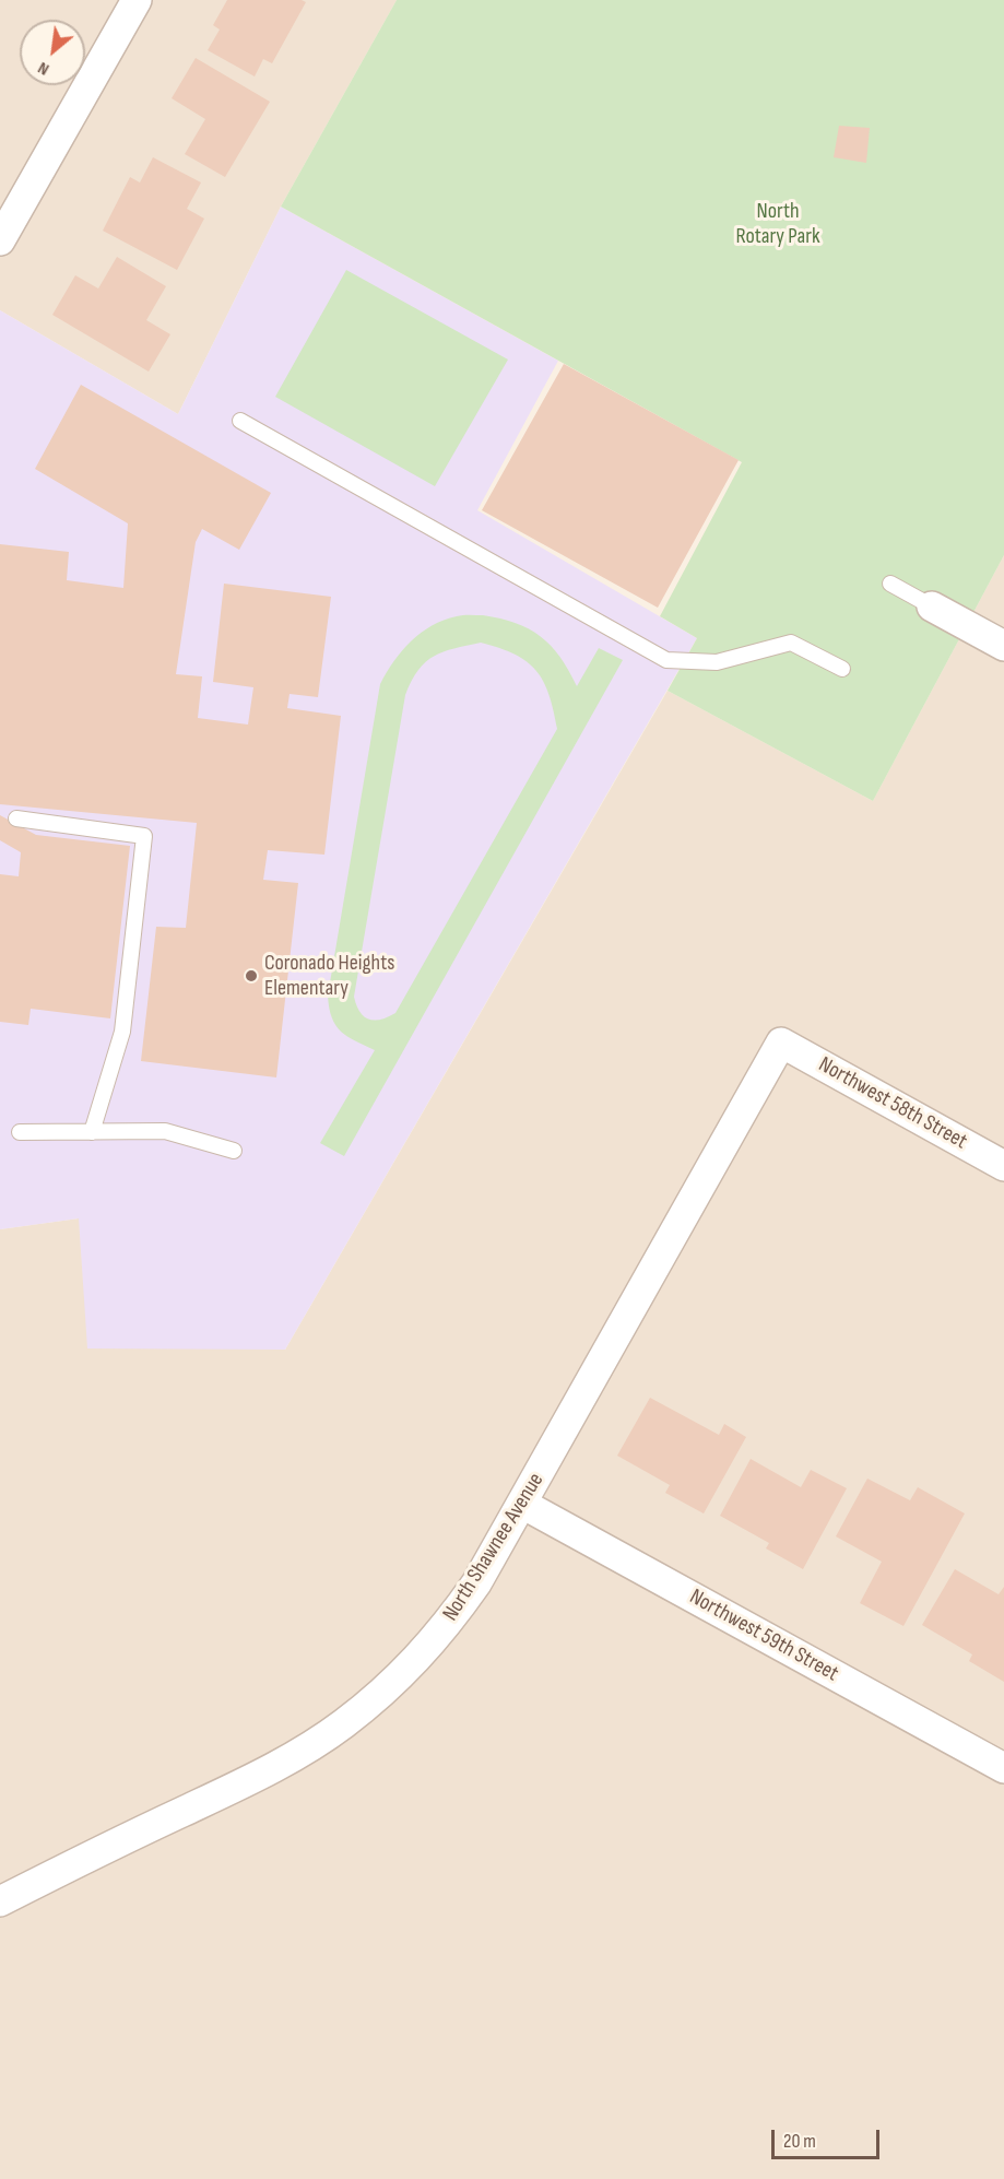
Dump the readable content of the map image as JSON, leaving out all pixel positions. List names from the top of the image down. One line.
{"streets":{"street":["Northwest 58th Street","North Shawnee Avenue","Northwest 59th Street"]},"crossings":[["Northwest 58th Street","North Shawnee Avenue"],["North Shawnee Avenue","Northwest 59th Street"]],"parks":["North Rotary Park"],"places":["Coronado Heights Elementary"],"scale_bar":"20 m","north":"bottom left"}
